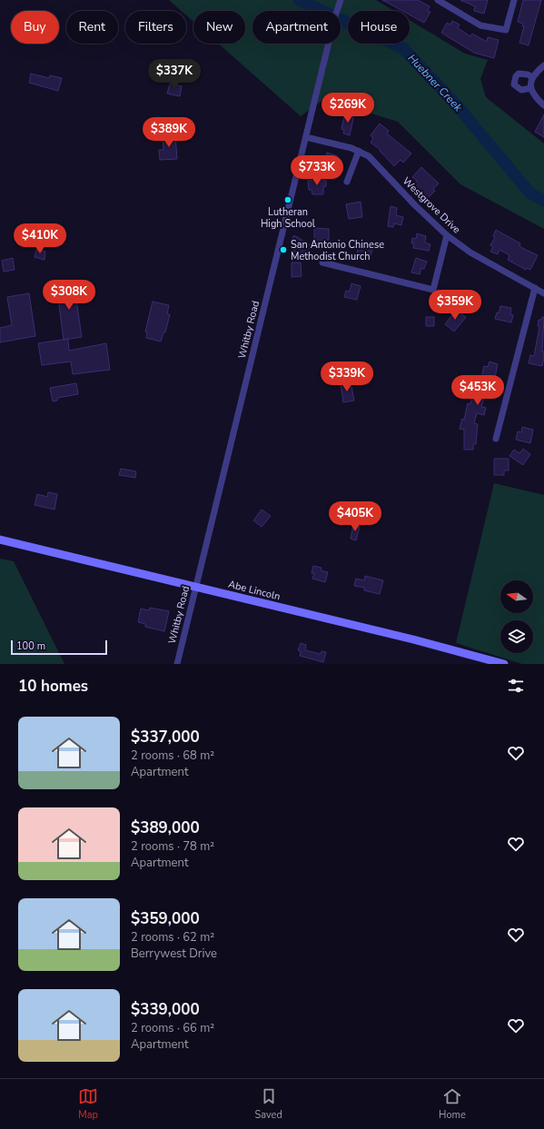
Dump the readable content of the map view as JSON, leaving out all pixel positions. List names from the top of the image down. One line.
{"streets":{"street":["Westgrove Drive","Whitby Road","Abe Lincoln"]},"crossings":[["Westgrove Drive","Whitby Road"],["Whitby Road","Abe Lincoln"]],"water":["Huebner Creek"],"places":["Lutheran High School","San Antonio Chinese Methodist Church"],"scale_bar":"100 m","north":"left","page":{"chip":["Buy","Rent","Filters","New","Apartment","House"],"price":["$337K","$269K","$389K","$733K","$410K","$308K","$359K","$339K","$453K","$405K"],"scale":"100 m","heading":"10 homes","list":[{"name":"$337,000","note":"2 rooms · 68 m² · Apartment"},{"name":"$389,000","note":"2 rooms · 78 m² · Apartment"},{"name":"$359,000","note":"2 rooms · 62 m² · Berrywest Drive"},{"name":"$339,000","note":"2 rooms · 66 m² · Apartment"}],"tabs":["Map","Saved","Home"]}}
